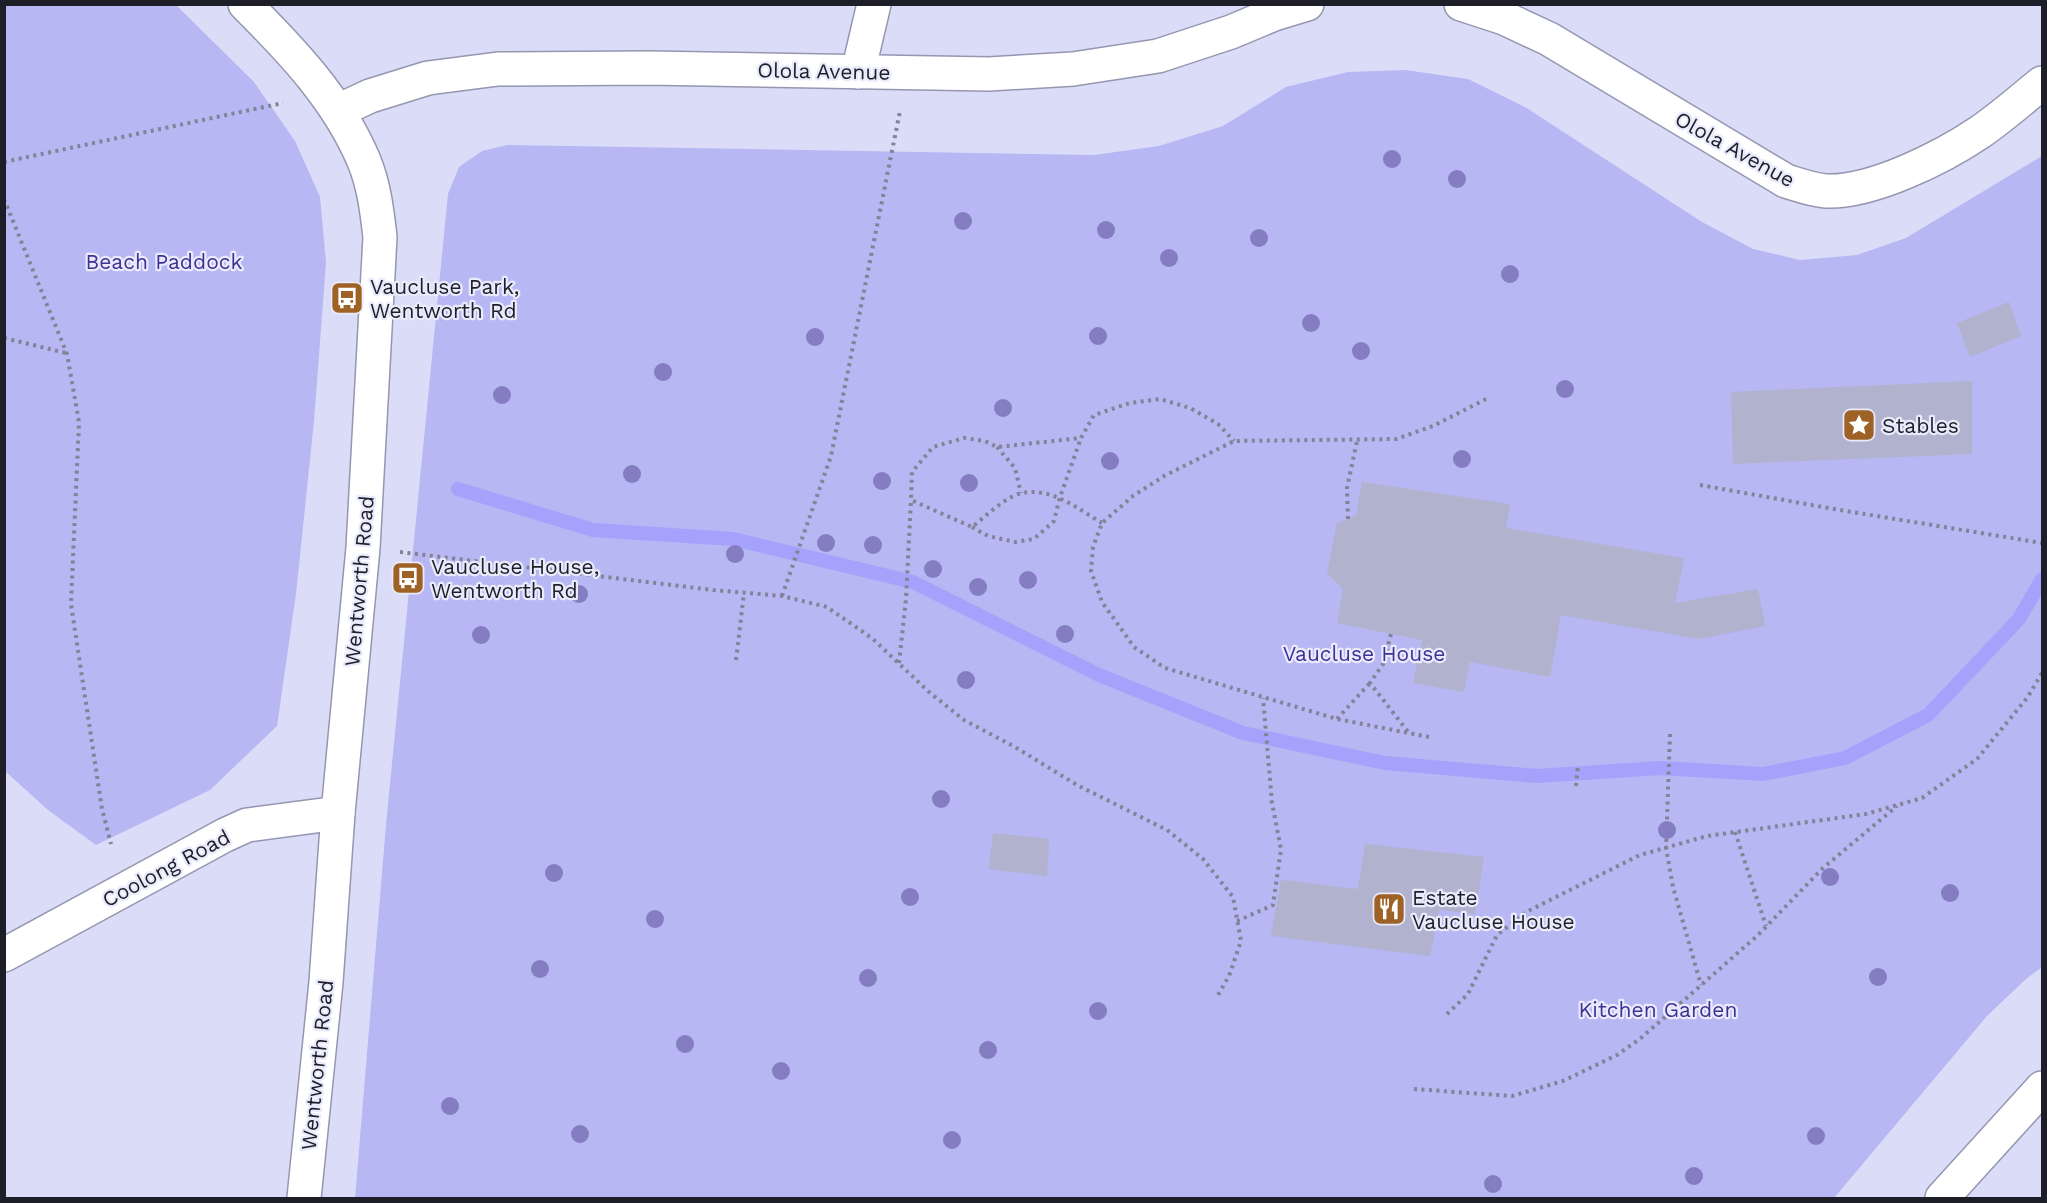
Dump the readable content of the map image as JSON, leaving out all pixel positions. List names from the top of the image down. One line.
{"streets":{"street":["Olola Avenue","Wentworth Road","Coolong Road"]},"crossings":[["Olola Avenue","Wentworth Road"],["Wentworth Road","Coolong Road"]],"parks":["Beach Paddock","Vaucluse House","Kitchen Garden"],"places":{"bus stop":["Vaucluse Park, Wentworth Rd","Vaucluse House, Wentworth Rd"],"place":["Stables"],"restaurant":["Estate Vaucluse House"]}}
